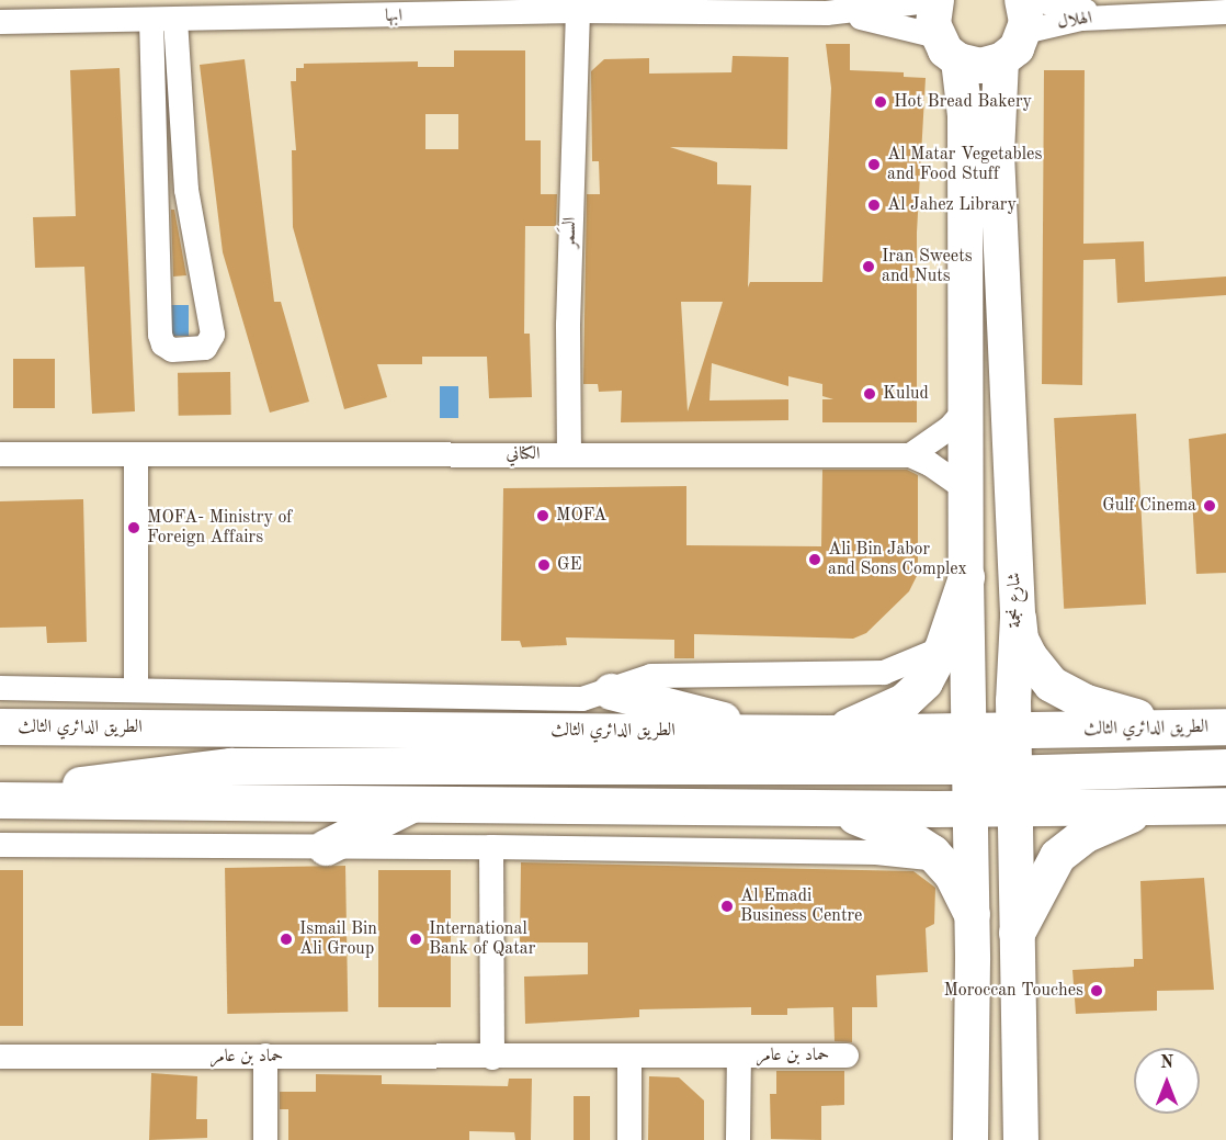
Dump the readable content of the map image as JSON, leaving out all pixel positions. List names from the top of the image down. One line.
{"streets":{"highway":["الطريق الدائري الثالث"],"main road":["شارع نجمة"],"street":["ابها","الهلال","السَمر","الكناني","حماد بن عامر"]},"crossings":[["ابها","السَمر"],["السَمر","الكناني"],["شارع نجمة","الطريق الدائري الثالث"]],"places":["Hot Bread Bakery","Al Matar Vegetables and Food Stuff","Al Jahez Library","Iran Sweets and Nuts","Kulud","Gulf Cinema","MOFA","MOFA- Ministry of Foreign Affairs","Ali Bin Jabor and Sons Complex","GE","Al Emadi Business Centre","Ismail Bin Ali Group","International Bank of Qatar","Moroccan Touches"],"north":"top"}
